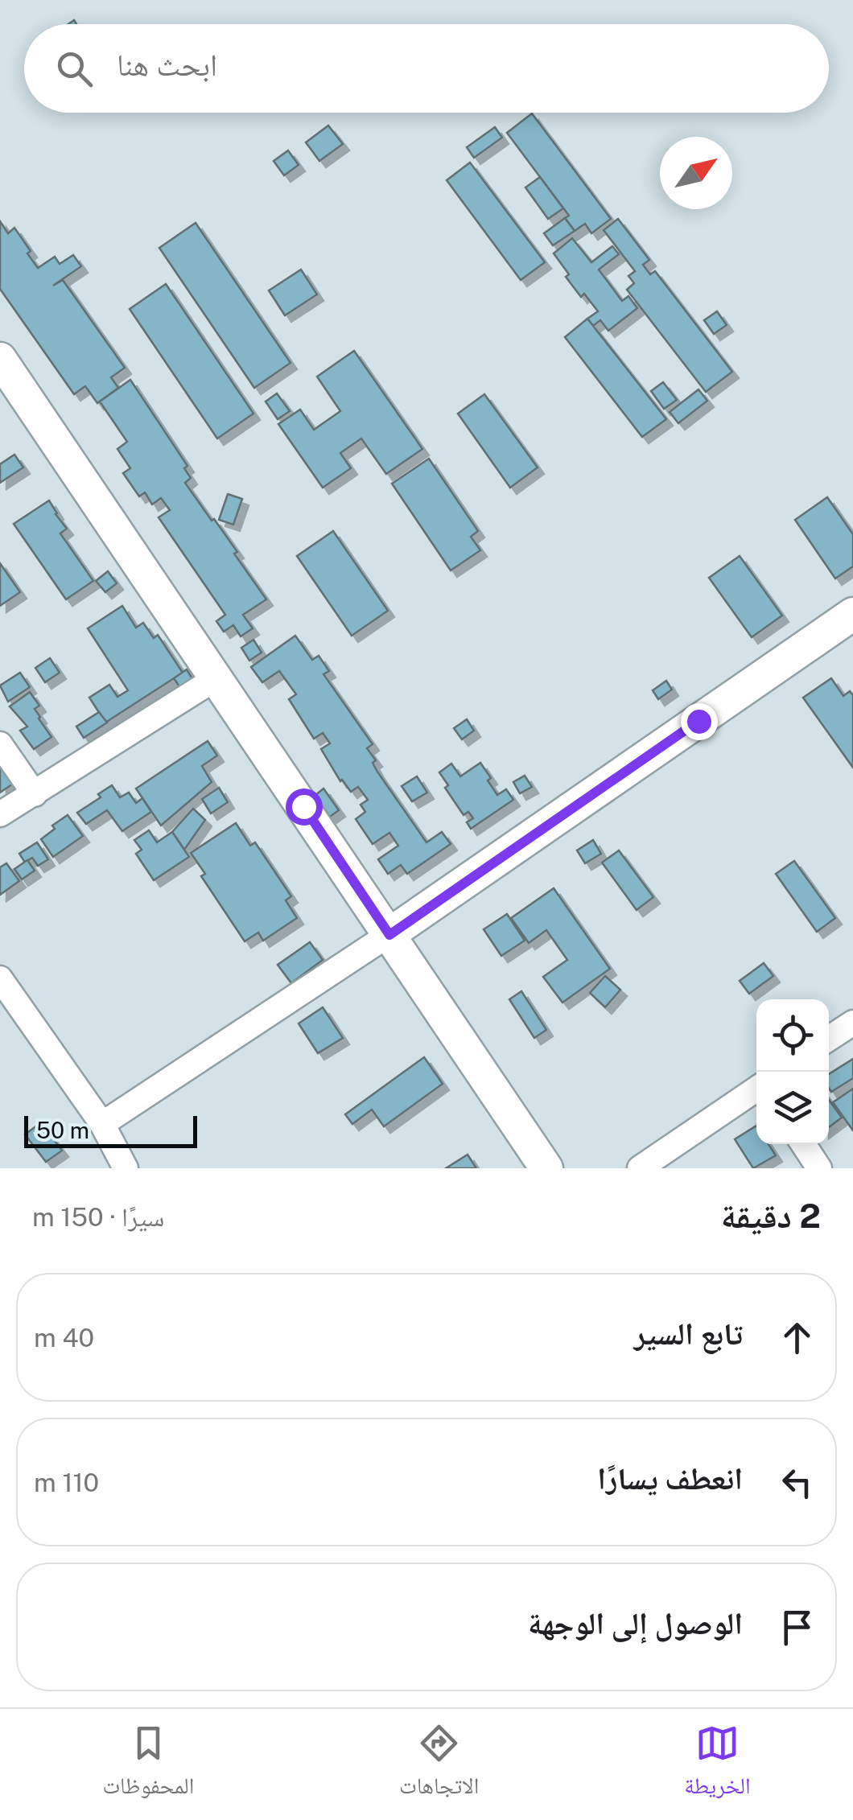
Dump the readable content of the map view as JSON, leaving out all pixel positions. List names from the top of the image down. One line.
{"scale_bar":"50 m","north":"top right","page":{"search":"ابحث هنا","scale":"50 m","heading":["2 دقيقة","سيرًا · 150 m"],"list":[["تابع السير","40 m"],["انعطف يسارًا","110 m"],"الوصول إلى الوجهة"],"nav":["الخريطة","الاتجاهات","المحفوظات"]}}
